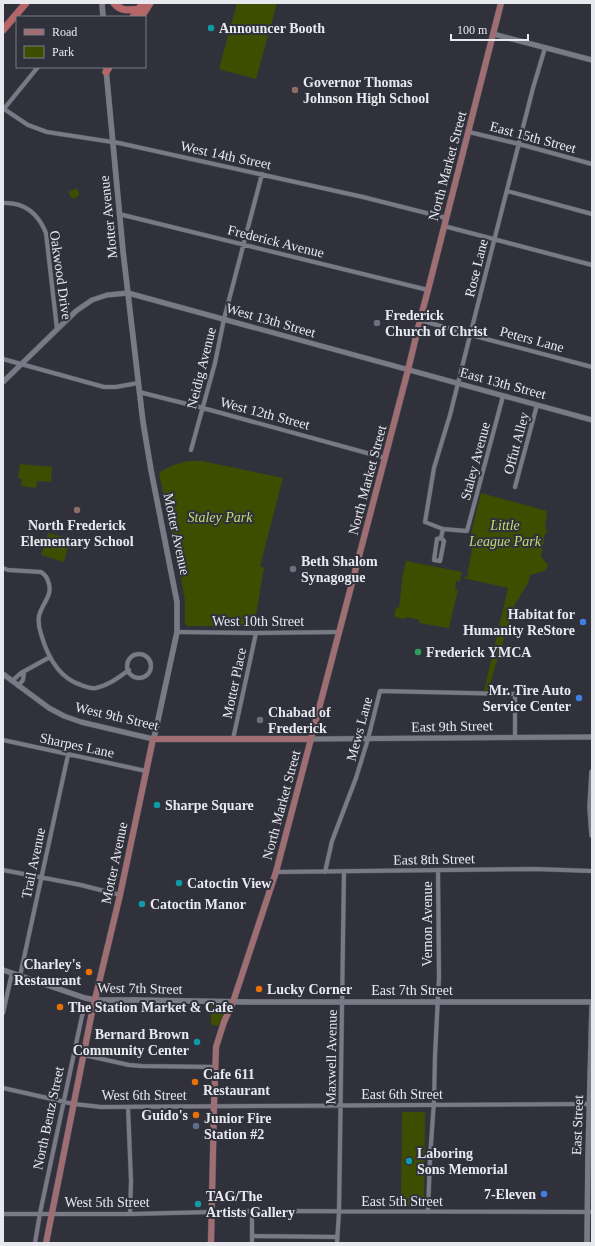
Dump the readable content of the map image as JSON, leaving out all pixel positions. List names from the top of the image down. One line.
{"streets":{"main road":["North Market Street","Motter Avenue","West 9th Street","West 7th Street","East 7th Street","North Bentz Street","East Street"],"street":["East 15th Street","West 14th Street","Frederick Avenue","Rose Lane","Oakwood Drive","West 13th Street","Peters Lane","Neidig Avenue","East 13th Street","West 12th Street","Offut Alley","Staley Avenue","West 10th Street","Motter Place","East 9th Street","Mews Lane","Sharpes Lane","East 8th Street","Trail Avenue","Vernon Avenue","Maxwell Avenue","East 6th Street","West 6th Street","East 5th Street","West 5th Street"]},"crossings":[["East 15th Street","North Market Street"],["East 15th Street","Rose Lane"],["West 14th Street","North Market Street"],["West 14th Street","Motter Avenue"],["West 14th Street","Neidig Avenue"],["North Market Street","Frederick Avenue"],["North Market Street","West 13th Street"],["North Market Street","Peters Lane"],["North Market Street","East 13th Street"],["North Market Street","West 12th Street"],["North Market Street","West 10th Street"],["North Market Street","West 9th Street"],["North Market Street","East 9th Street"],["North Market Street","East 8th Street"],["North Market Street","West 7th Street"],["North Market Street","East 7th Street"],["North Market Street","East 6th Street"],["North Market Street","West 6th Street"],["North Market Street","East 5th Street"],["North Market Street","West 5th Street"],["Motter Avenue","Frederick Avenue"],["Motter Avenue","West 13th Street"],["Motter Avenue","West 12th Street"],["Motter Avenue","West 10th Street"],["Motter Avenue","West 9th Street"],["Motter Avenue","Sharpes Lane"],["Motter Avenue","West 7th Street"],["Motter Avenue","North Bentz Street"],["Frederick Avenue","Neidig Avenue"],["Rose Lane","Peters Lane"],["Rose Lane","East 13th Street"],["Rose Lane","Staley Avenue"],["West 13th Street","Neidig Avenue"],["West 13th Street","East 13th Street"],["Neidig Avenue","West 12th Street"],["East 13th Street","Offut Alley"],["East 13th Street","Staley Avenue"],["West 10th Street","Motter Place"],["Motter Place","West 9th Street"],["West 9th Street","East 9th Street"],["East 9th Street","Mews Lane"],["Mews Lane","East 8th Street"],["Sharpes Lane","Trail Avenue"],["East 8th Street","Vernon Avenue"],["East 8th Street","Maxwell Avenue"],["Trail Avenue","West 7th Street"],["Vernon Avenue","East 7th Street"],["Vernon Avenue","East 6th Street"],["Vernon Avenue","East 5th Street"],["West 7th Street","East 7th Street"],["West 7th Street","North Bentz Street"],["East 7th Street","Maxwell Avenue"],["Maxwell Avenue","East 6th Street"],["Maxwell Avenue","East 5th Street"],["East 6th Street","West 6th Street"],["East 6th Street","East Street"],["West 6th Street","North Bentz Street"],["North Bentz Street","West 5th Street"],["East Street","East 5th Street"],["East 5th Street","West 5th Street"]],"parks":["Staley Park","Little League Park"],"places":["Announcer Booth","Governor Thomas Johnson High School","Frederick Church of Christ","North Frederick Elementary School","Beth Shalom Synagogue","Habitat for Humanity ReStore","Frederick YMCA","Mr. Tire Auto Service Center","Chabad of Frederick","Sharpe Square","Catoctin View","Catoctin Manor","Charley's Restaurant","Lucky Corner","The Station Market & Cafe","Bernard Brown Community Center","Cafe 611 Restaurant","Guido's","Junior Fire Station #2","Laboring Sons Memorial","7-Eleven","TAG/The Artists Gallery"],"legend":["Road","Park"],"scale_bar":"100 m"}
